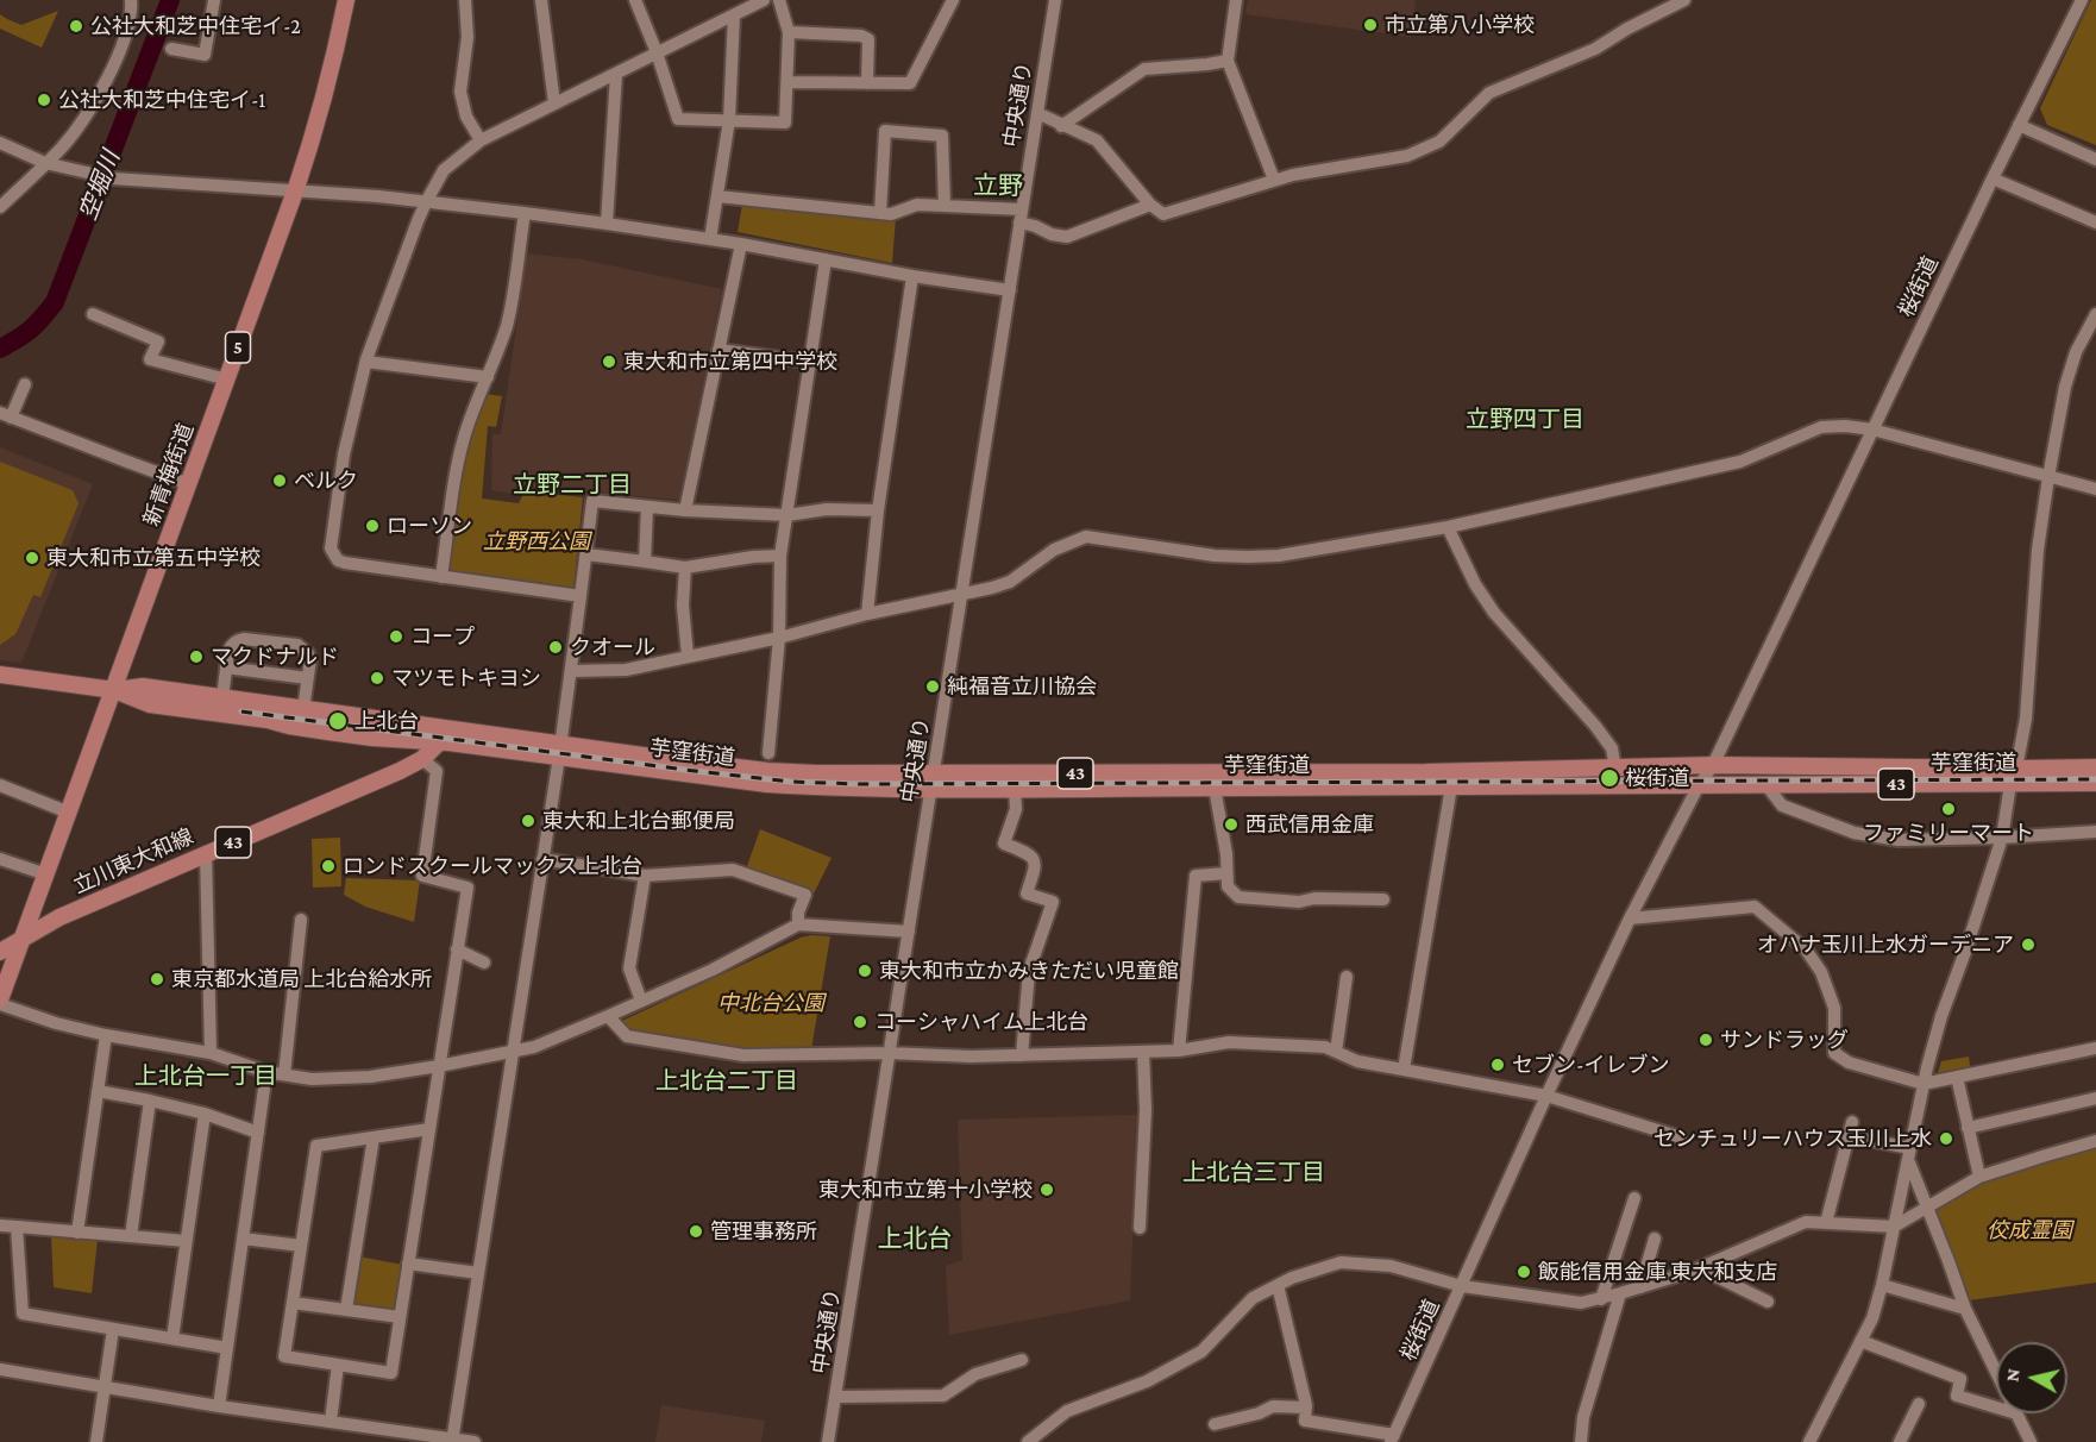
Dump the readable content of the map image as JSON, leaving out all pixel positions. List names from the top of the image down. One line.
{"streets":{"main road":["5","新青梅街道","芋窪街道","43","立川東大和線"],"street":["中央通り","桜街道"]},"crossings":[["中央通り","芋窪街道"],["桜街道","芋窪街道"],["新青梅街道","芋窪街道"],["新青梅街道","立川東大和線"],["芋窪街道","立川東大和線"]],"districts":["立野","立野四丁目","立野二丁目","上北台一丁目","上北台二丁目","上北台三丁目","上北台"],"water":["空堀川"],"parks":["立野西公園","中北台公園","佼成霊園"],"places":["市立第八小学校","公社大和芝中住宅イ-2","公社大和芝中住宅イ-1","東大和市立第四中学校","ベルク","ローソン","東大和市立第五中学校","コープ","クオール","マクドナルド","マツモトキヨシ","純福音立川協会","上北台","桜街道","ファミリーマート","東大和上北台郵便局","西武信用金庫","ロンドスクールマックス上北台","オハナ玉川上水ガーデニア","東大和市立かみきただい児童館","東京都水道局 上北台給水所","コーシャハイム上北台","サンドラッグ","セブン-イレブン","センチュリーハウス玉川上水","東大和市立第十小学校","管理事務所","飯能信用金庫 東大和支店"],"north":"left"}
